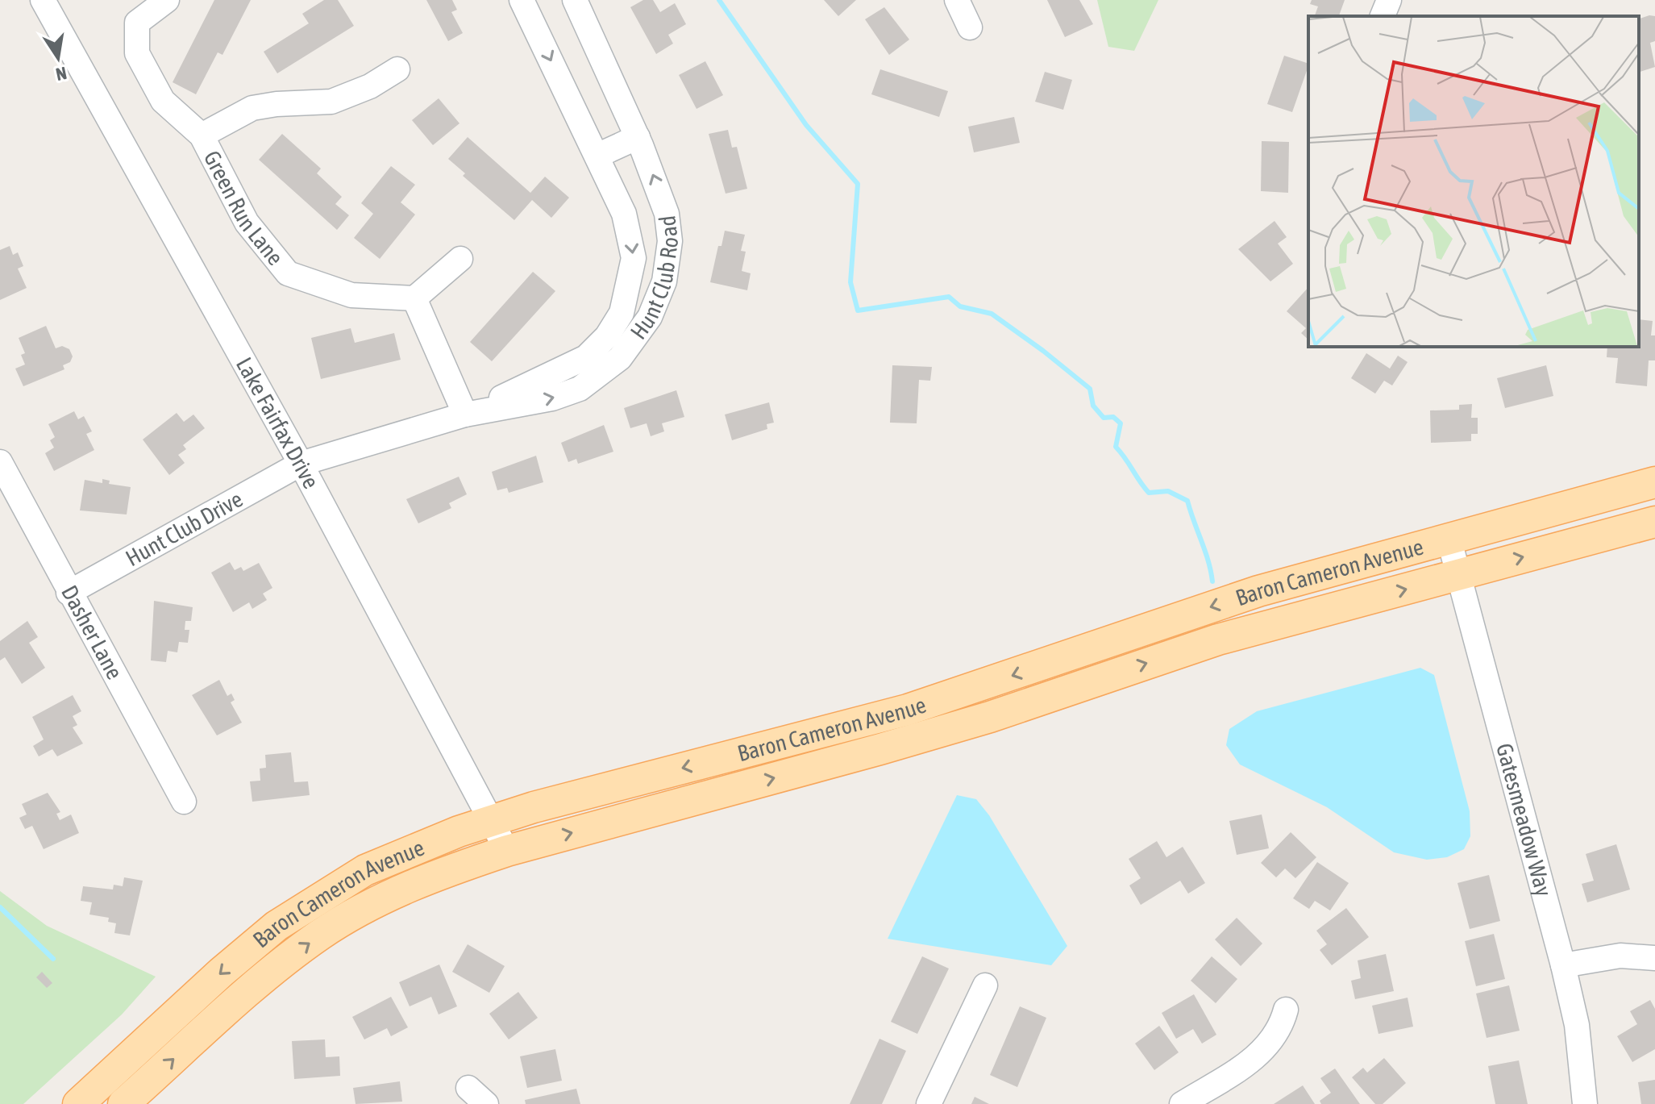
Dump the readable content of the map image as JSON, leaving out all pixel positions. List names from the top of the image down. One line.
{"streets":{"main road":["Baron Cameron Avenue"],"street":["Green Run Lane","Hunt Club Road","Lake Fairfax Drive","Hunt Club Drive","Dasher Lane","Gatesmeadow Way"]},"crossings":[["Hunt Club Road","Lake Fairfax Drive"],["Hunt Club Road","Hunt Club Drive"],["Lake Fairfax Drive","Hunt Club Drive"],["Lake Fairfax Drive","Baron Cameron Avenue"],["Hunt Club Drive","Dasher Lane"],["Baron Cameron Avenue","Gatesmeadow Way"]],"north":"bottom"}
